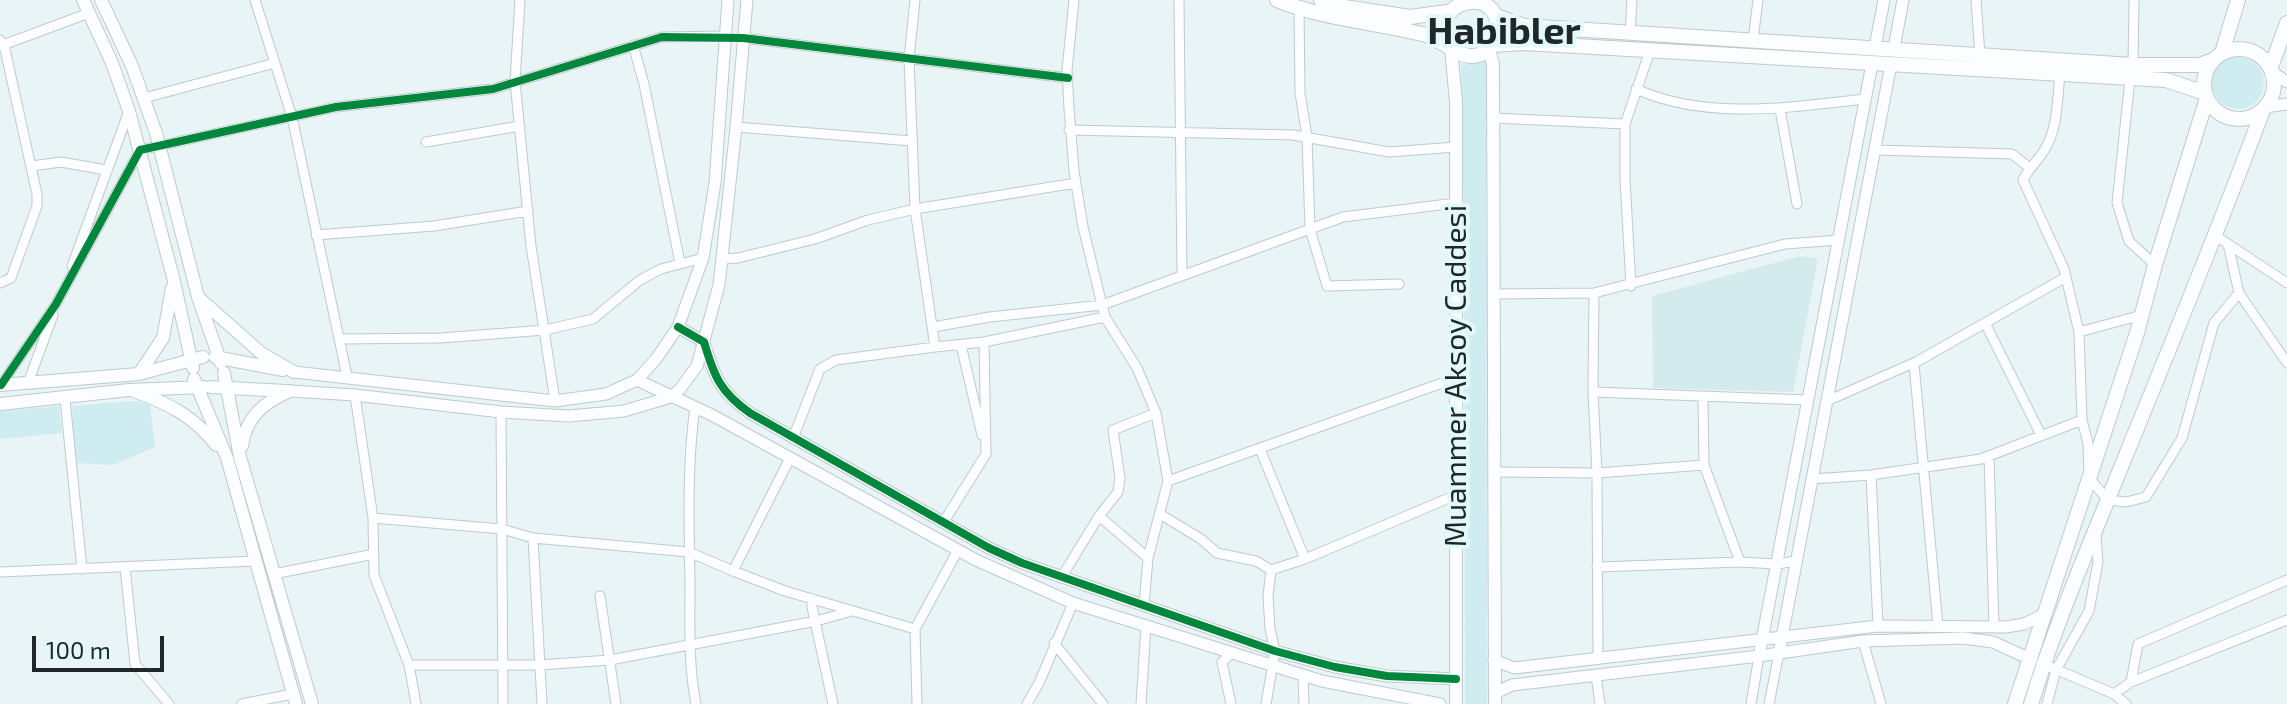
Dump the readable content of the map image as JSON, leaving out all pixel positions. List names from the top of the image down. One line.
{"streets":{"main road":["Muammer Aksoy Caddesi"]},"districts":["Habibler"],"scale_bar":"100 m"}
